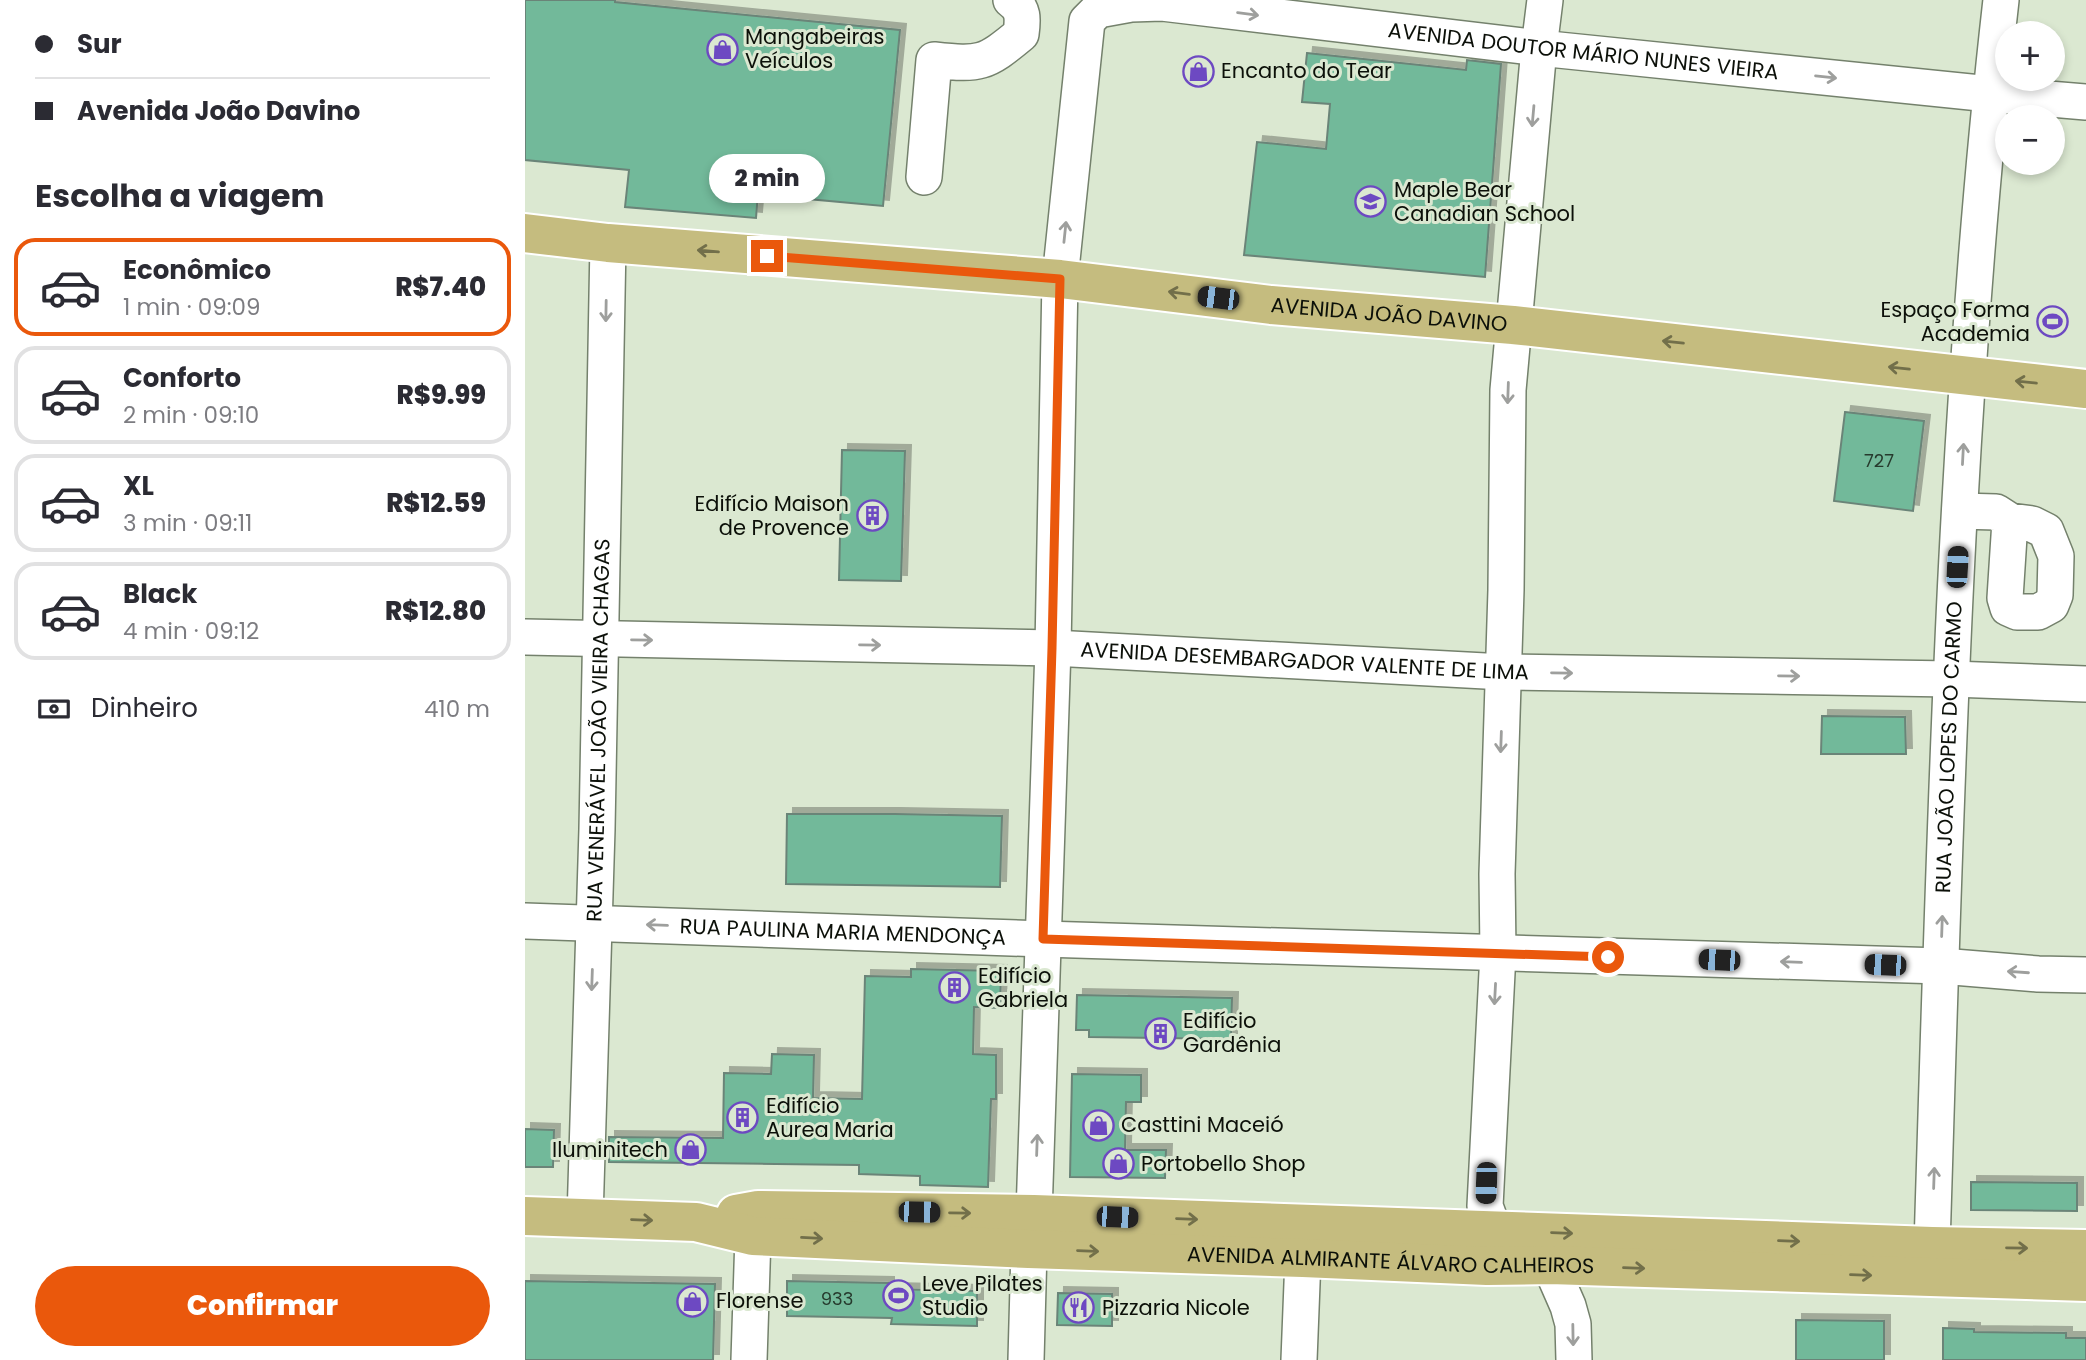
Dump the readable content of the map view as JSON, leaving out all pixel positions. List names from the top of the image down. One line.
{"streets":{"main road":["AVENIDA JOÃO DAVINO","AVENIDA ALMIRANTE ÁLVARO CALHEIROS"],"street":["AVENIDA DOUTOR MÁRIO NUNES VIEIRA","AVENIDA DESEMBARGADOR VALENTE DE LIMA","RUA VENERÁVEL JOÃO VIEIRA CHAGAS","RUA JOÃO LOPES DO CARMO","RUA PAULINA MARIA MENDONÇA"]},"crossings":[["AVENIDA DOUTOR MÁRIO NUNES VIEIRA","AVENIDA JOÃO DAVINO"],["AVENIDA DOUTOR MÁRIO NUNES VIEIRA","RUA JOÃO LOPES DO CARMO"],["AVENIDA JOÃO DAVINO","RUA VENERÁVEL JOÃO VIEIRA CHAGAS"],["AVENIDA JOÃO DAVINO","RUA JOÃO LOPES DO CARMO"],["AVENIDA DESEMBARGADOR VALENTE DE LIMA","RUA VENERÁVEL JOÃO VIEIRA CHAGAS"],["AVENIDA DESEMBARGADOR VALENTE DE LIMA","RUA JOÃO LOPES DO CARMO"],["RUA VENERÁVEL JOÃO VIEIRA CHAGAS","RUA PAULINA MARIA MENDONÇA"],["RUA VENERÁVEL JOÃO VIEIRA CHAGAS","AVENIDA ALMIRANTE ÁLVARO CALHEIROS"],["RUA JOÃO LOPES DO CARMO","RUA PAULINA MARIA MENDONÇA"],["RUA JOÃO LOPES DO CARMO","AVENIDA ALMIRANTE ÁLVARO CALHEIROS"]],"one_way":["AVENIDA DOUTOR MÁRIO NUNES VIEIRA","AVENIDA JOÃO DAVINO","AVENIDA DESEMBARGADOR VALENTE DE LIMA","RUA VENERÁVEL JOÃO VIEIRA CHAGAS","RUA JOÃO LOPES DO CARMO","RUA PAULINA MARIA MENDONÇA","AVENIDA ALMIRANTE ÁLVARO CALHEIROS"],"places":{"shop":["Mangabeiras Veículos","Encanto do Tear","Casttini Maceió","Iluminitech","Portobello Shop","Florense"],"school or university":["Maple Bear Canadian School"],"sports":["Espaço Forma Academia","Leve Pilates Studio"],"building":["Edifício Maison de Provence","Edifício Gabriela","Edifício Gardênia","Edifício Aurea Maria"],"restaurant":["Pizzaria Nicole"]},"house_numbers":["727","933"],"page":{"banner":["Sur","Avenida João Davino"],"map_buttons":["+","−"],"heading":"Escolha a viagem","bubble":"2 min","list":[{"name":"Econômico","note":"1 min · 09:09","value":"R$7.40"},{"name":"Conforto","note":"2 min · 09:10","value":"R$9.99"},{"name":"XL","note":"3 min · 09:11","value":"R$12.59"},{"name":"Black","note":"4 min · 09:12","value":"R$12.80"}],"pay":["Dinheiro","410 m"],"buttons":"Confirmar"}}
